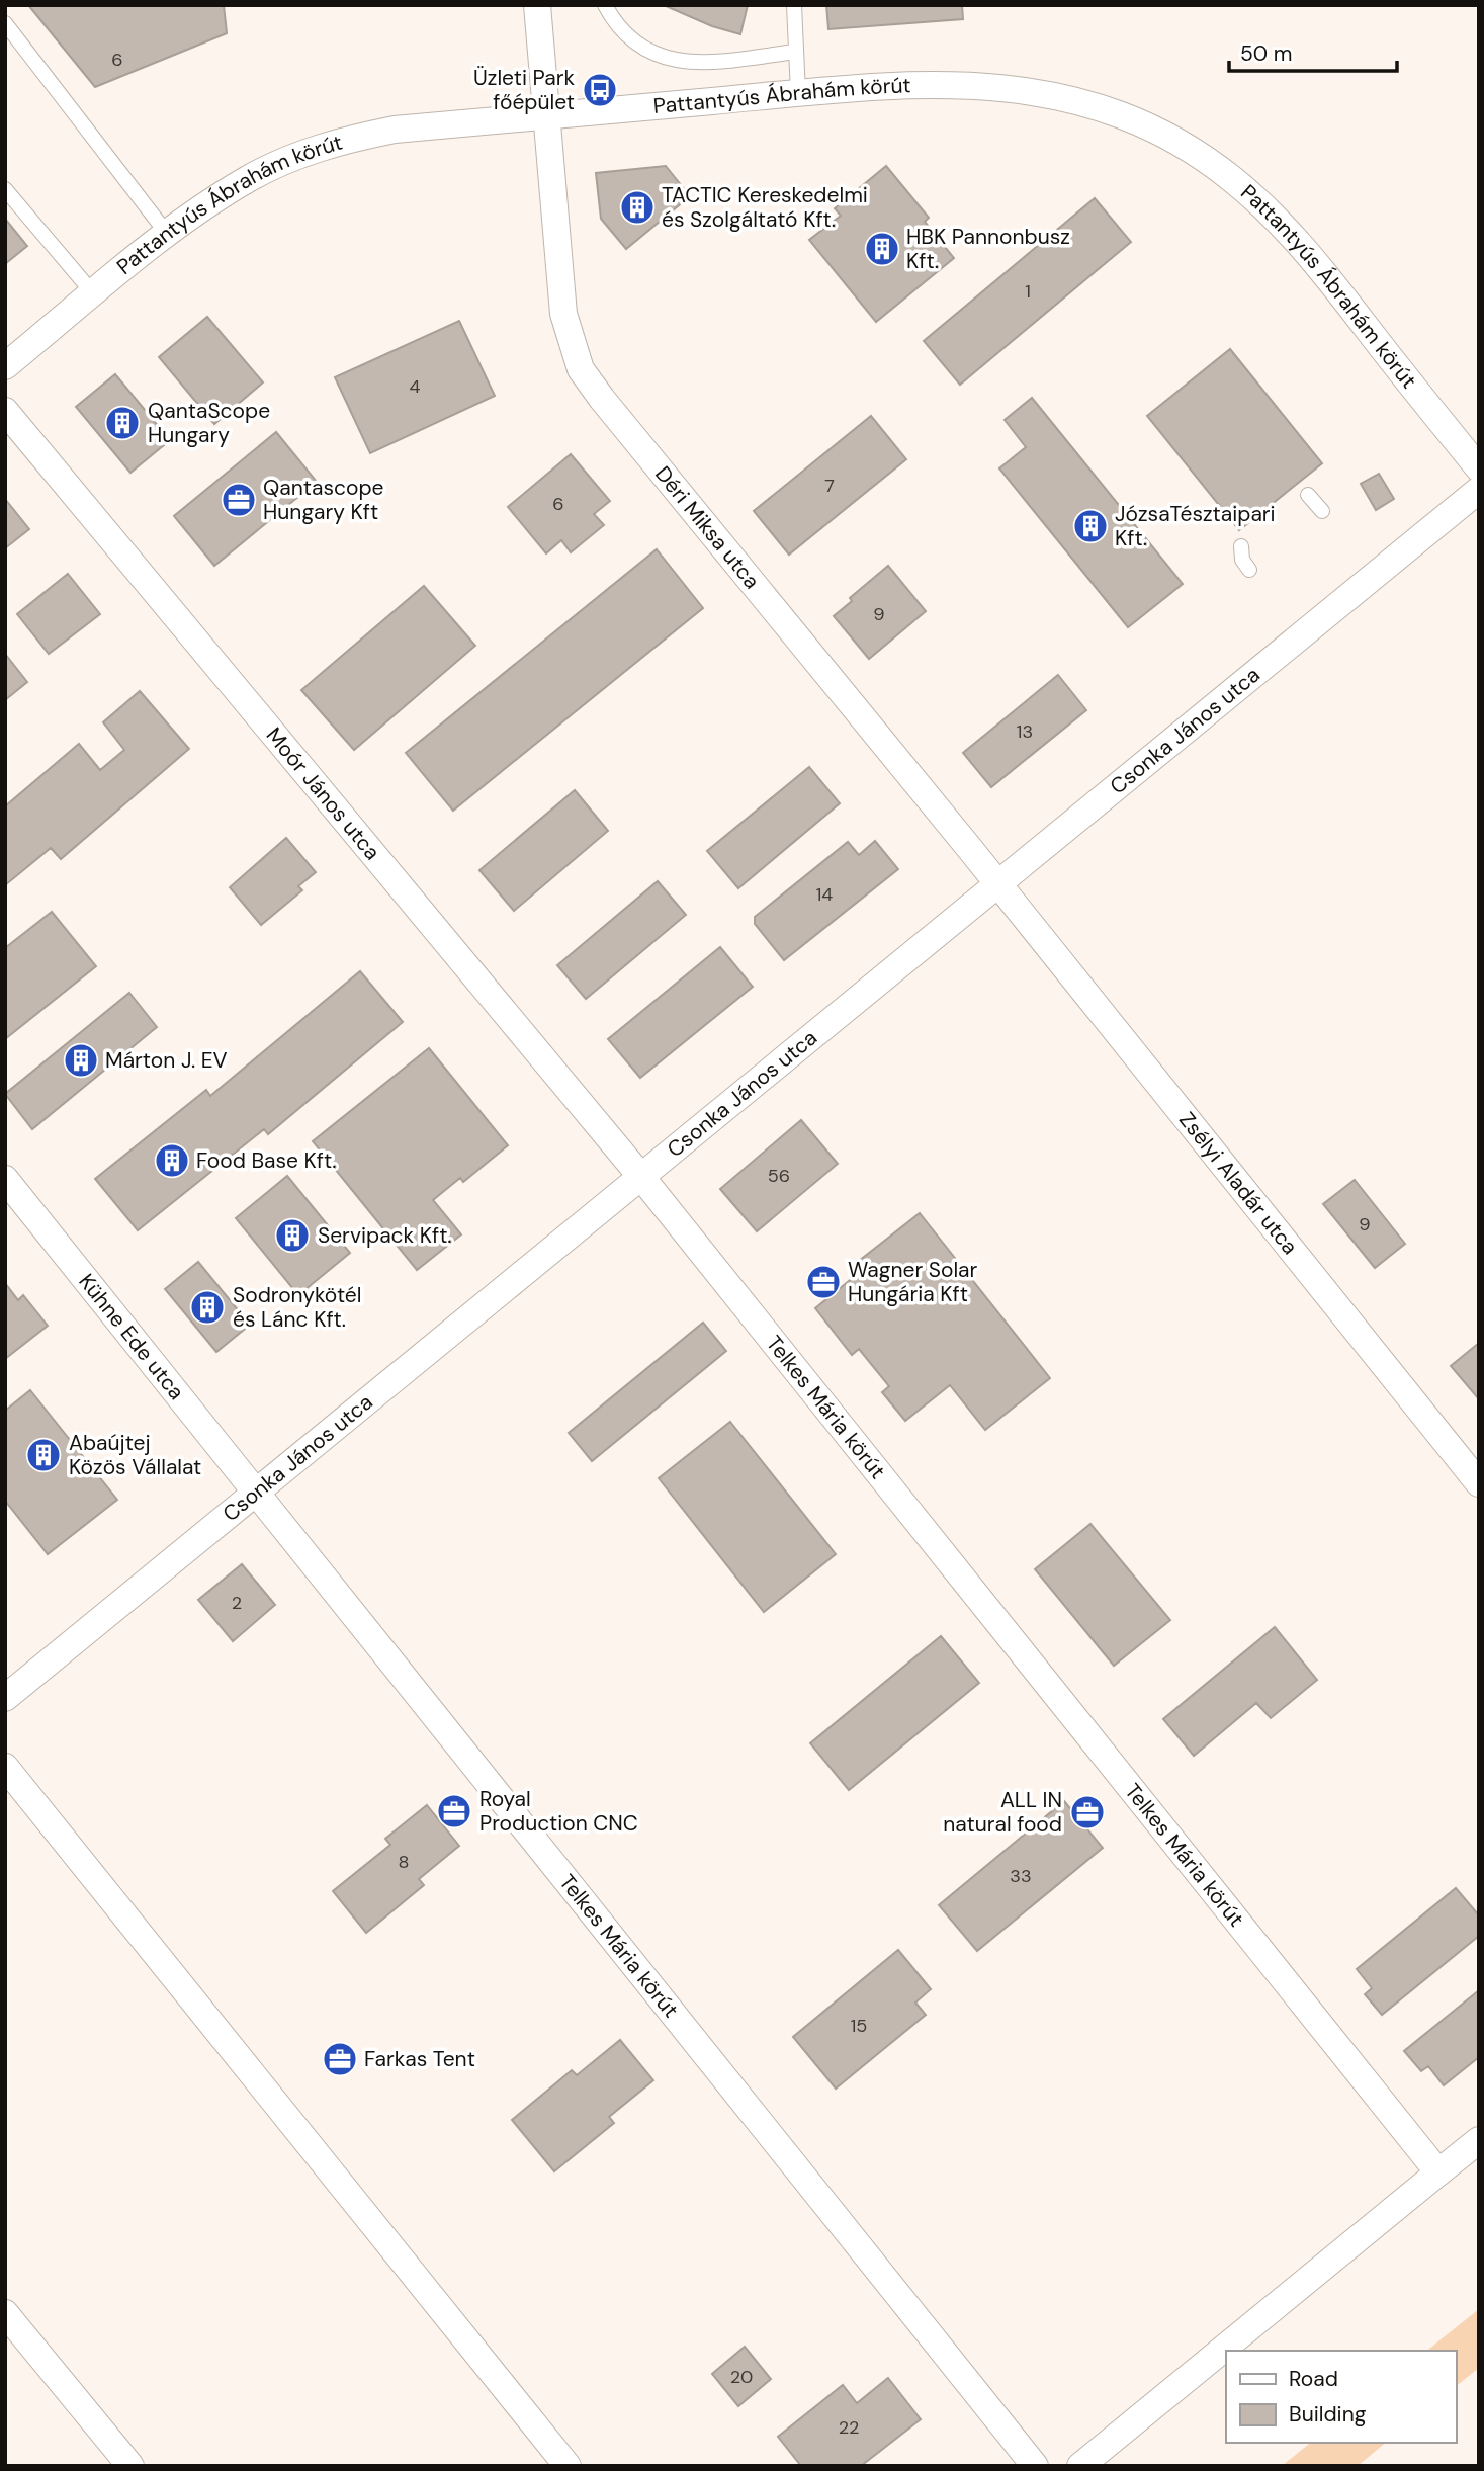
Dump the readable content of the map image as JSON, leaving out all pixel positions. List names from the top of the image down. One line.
{"streets":{"street":["Pattantyús Ábrahám körút","Déri Miksa utca","Csonka János utca","Moór János utca","Zsélyi Aladár utca","Kühne Ede utca","Telkes Mária körút"]},"crossings":[["Pattantyús Ábrahám körút","Déri Miksa utca"],["Déri Miksa utca","Csonka János utca"],["Déri Miksa utca","Zsélyi Aladár utca"],["Csonka János utca","Moór János utca"],["Csonka János utca","Zsélyi Aladár utca"],["Csonka János utca","Kühne Ede utca"],["Csonka János utca","Telkes Mária körút"],["Moór János utca","Telkes Mária körút"],["Kühne Ede utca","Telkes Mária körút"]],"places":{"bus stop":["Üzleti Park főépület"],"building":["TACTIC Kereskedelmi és Szolgáltató Kft.","HBK Pannonbusz Kft.","QantaScope Hungary","JózsaTésztaipari Kft.","Márton J. EV","Food Base Kft.","Servipack Kft.","Sodronykötél és Lánc Kft.","Abaújtej Közös Vállalat"],"office":["Qantascope Hungary Kft","Wagner Solar Hungária Kft","Royal Production CNC","ALL IN natural food","Farkas Tent"]},"house_numbers":["6","1","4","7","6","9","13","14","56","9","2","8","33","15","20","22"],"legend":["Road","Building"],"scale_bar":"50 m"}
